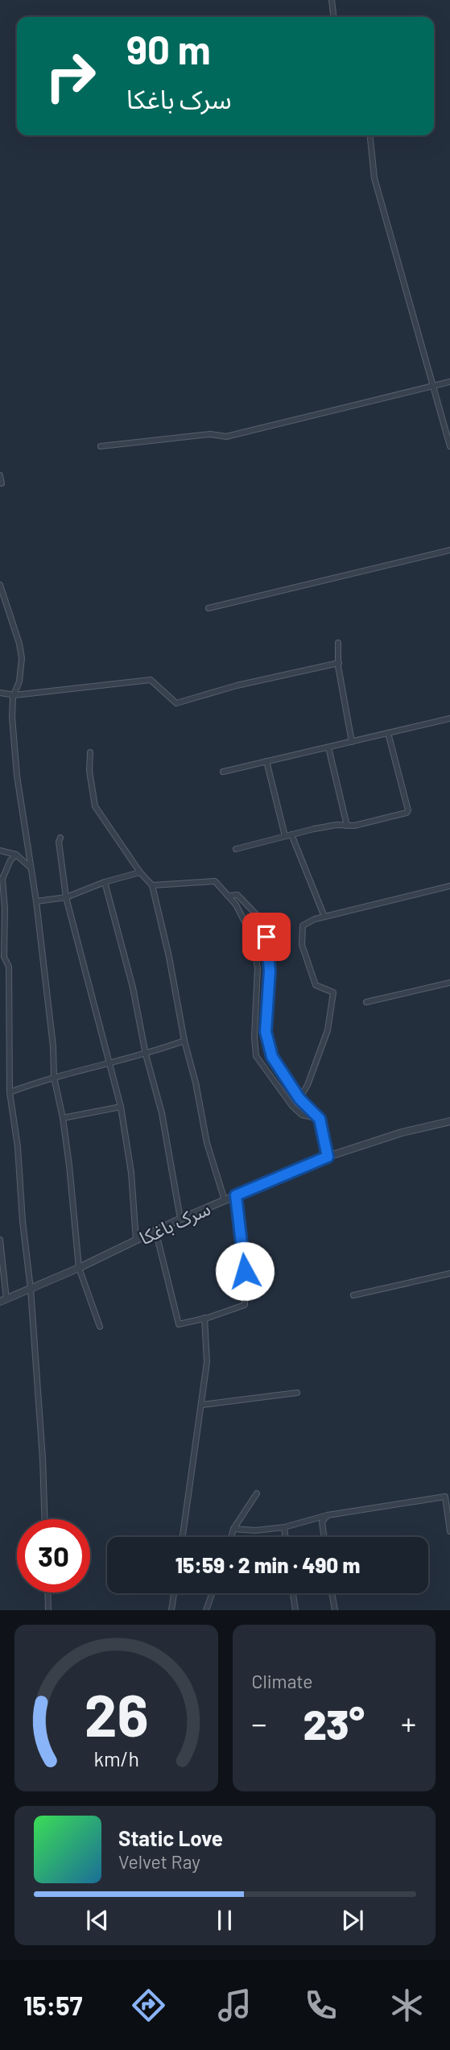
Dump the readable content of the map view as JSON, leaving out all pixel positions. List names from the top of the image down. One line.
{"streets":{"street":["سرک باغکا"]},"page":{"turn":["90 m","سرک باغکا"],"limit":"30","trip":"15:59 · 2 min · 490 m","tile":"Climate","heat":["−","23°","+"],"song":["Static Love","Velvet Ray"],"tabs":"15:57","gauge":["26","km/h"]}}
